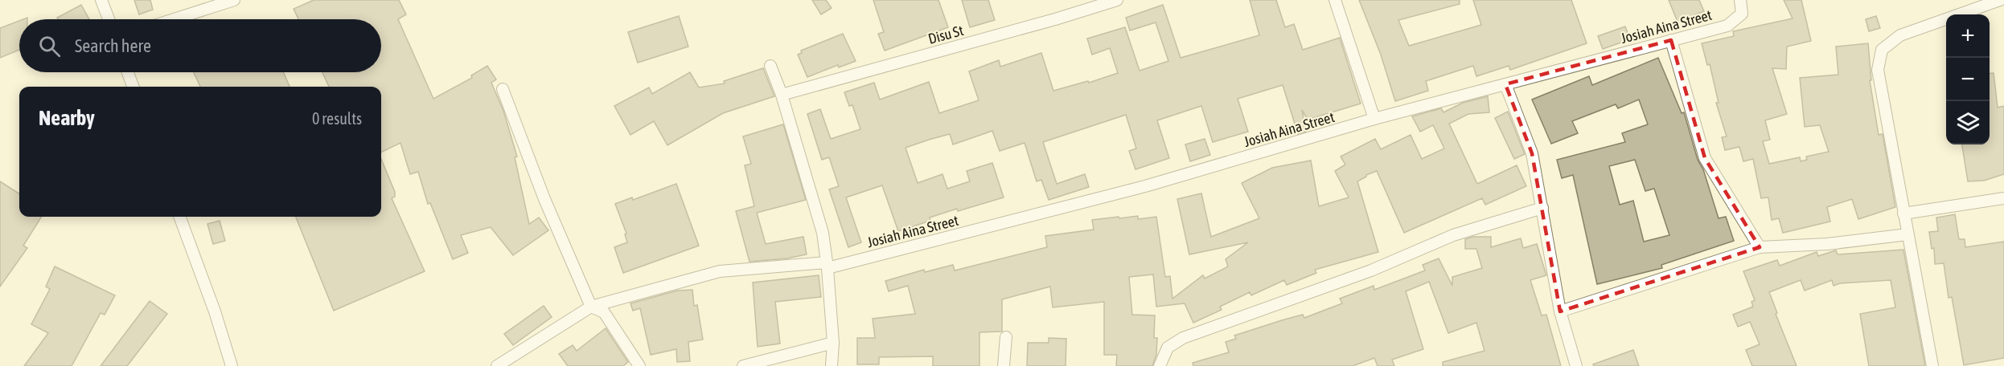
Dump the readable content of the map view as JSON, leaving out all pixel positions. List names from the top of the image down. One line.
{"streets":{"street":["Josiah Aina Street","Disu St"]},"page":{"map_buttons":["+","−"],"search":"Search here","heading":["Nearby","0 results"]}}
